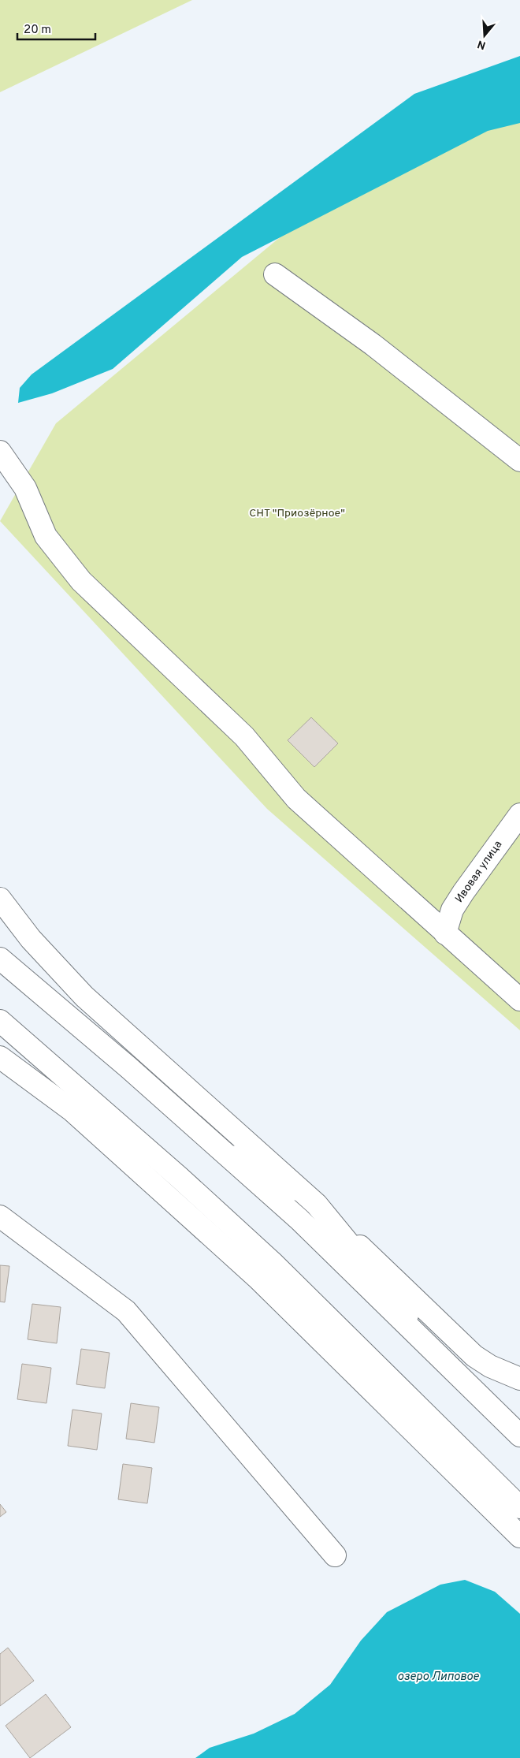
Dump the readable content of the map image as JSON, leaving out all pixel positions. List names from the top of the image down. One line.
{"streets":{"main road":["Ивовая улица"]},"water":["озеро Липовое"],"parks":["СНТ \"Приозёрное\""],"scale_bar":"20 m","north":"bottom"}
